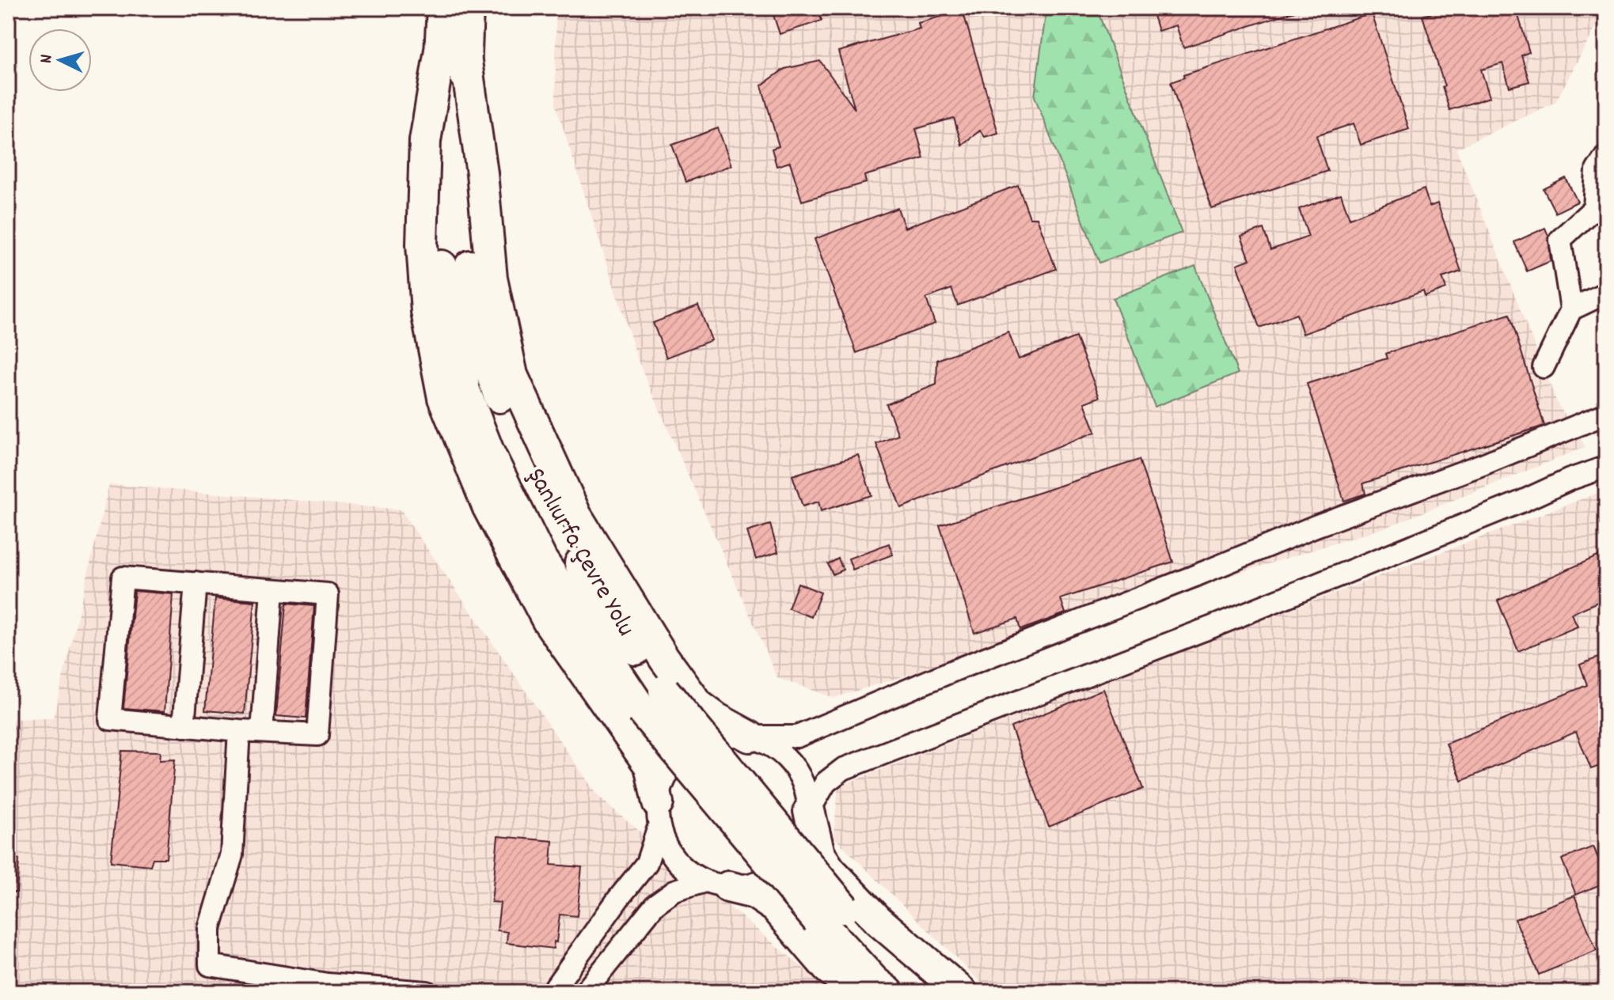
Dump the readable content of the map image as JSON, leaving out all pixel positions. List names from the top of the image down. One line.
{"streets":{"highway":["Şanlıurfa Çevre Yolu"]},"north":"left"}
